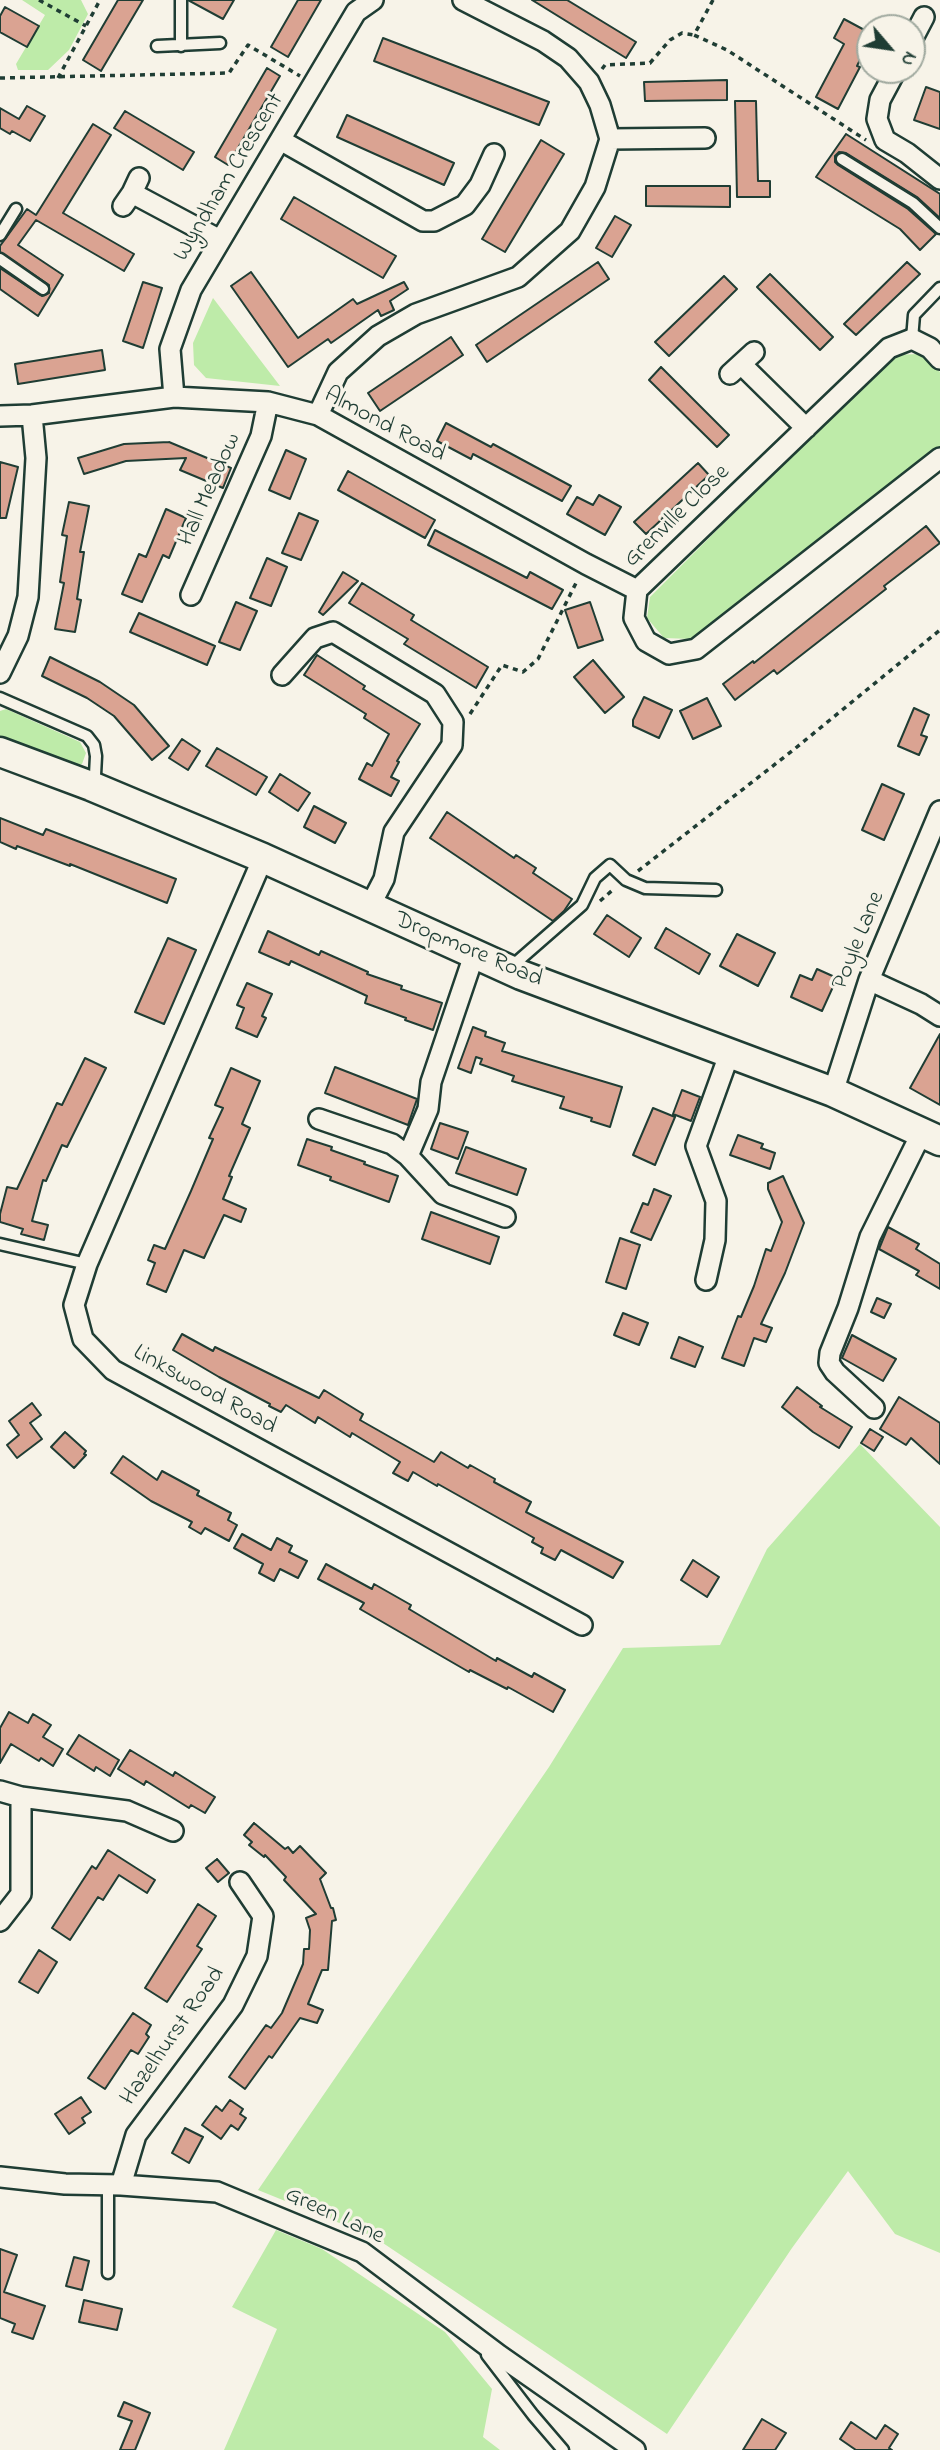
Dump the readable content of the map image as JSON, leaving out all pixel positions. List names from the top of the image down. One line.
{"streets":{"street":["Wyndham Crescent","Almond Road","Hall Meadow","Grenville Close","Poyle Lane","Dropmore Road","Linkswood Road","Hazelhurst Road","Green Lane"]},"crossings":[["Wyndham Crescent","Almond Road"],["Almond Road","Hall Meadow"],["Almond Road","Grenville Close"],["Poyle Lane","Dropmore Road"],["Dropmore Road","Linkswood Road"],["Hazelhurst Road","Green Lane"]],"north":"bottom right"}
